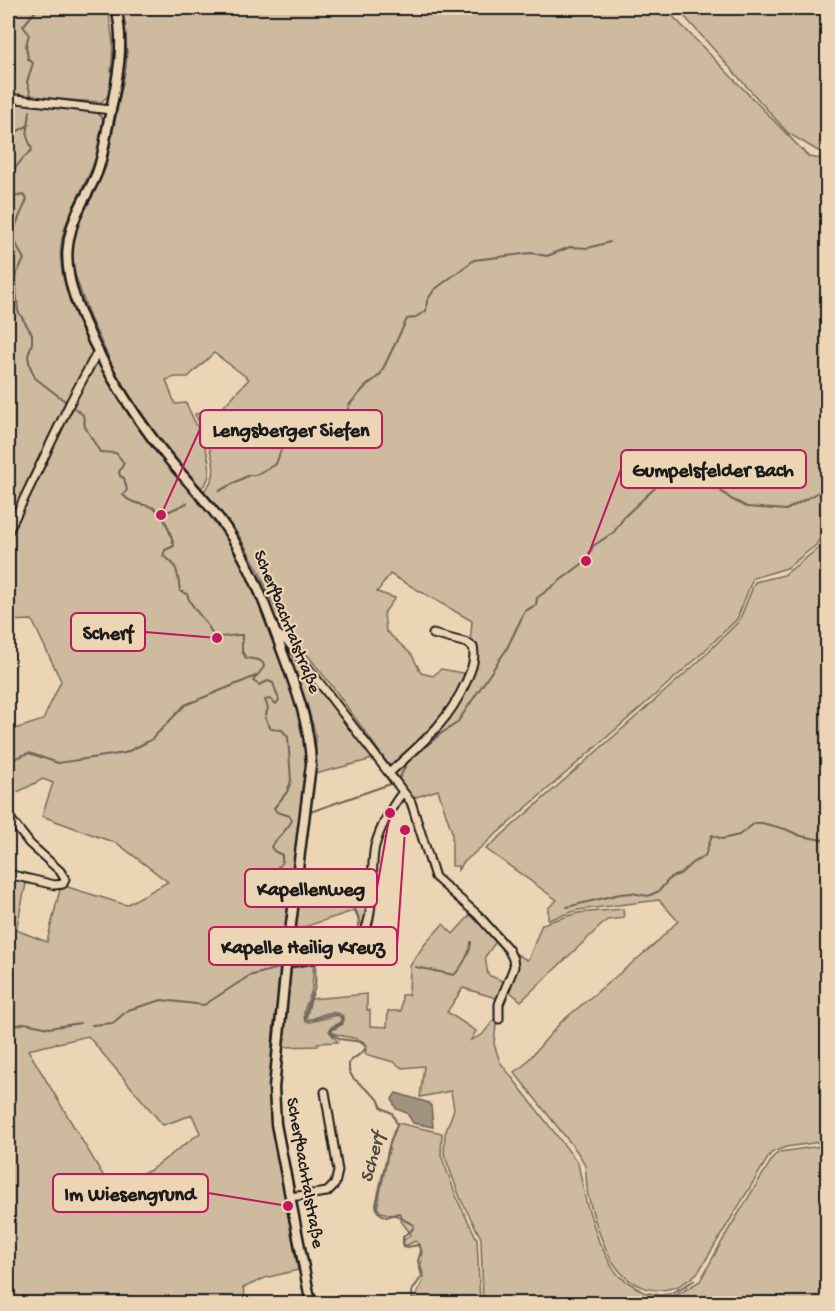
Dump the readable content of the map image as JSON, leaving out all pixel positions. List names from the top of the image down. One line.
{"streets":{"main road":["Scherfbachtalstraße"]},"water":["Scherf"],"places":["Lengsberger Siefen","Gumpelsfelder Bach","Scherf","Kapellenweg","Kapelle Heilig Kreuz","Im Wiesengrund"]}
